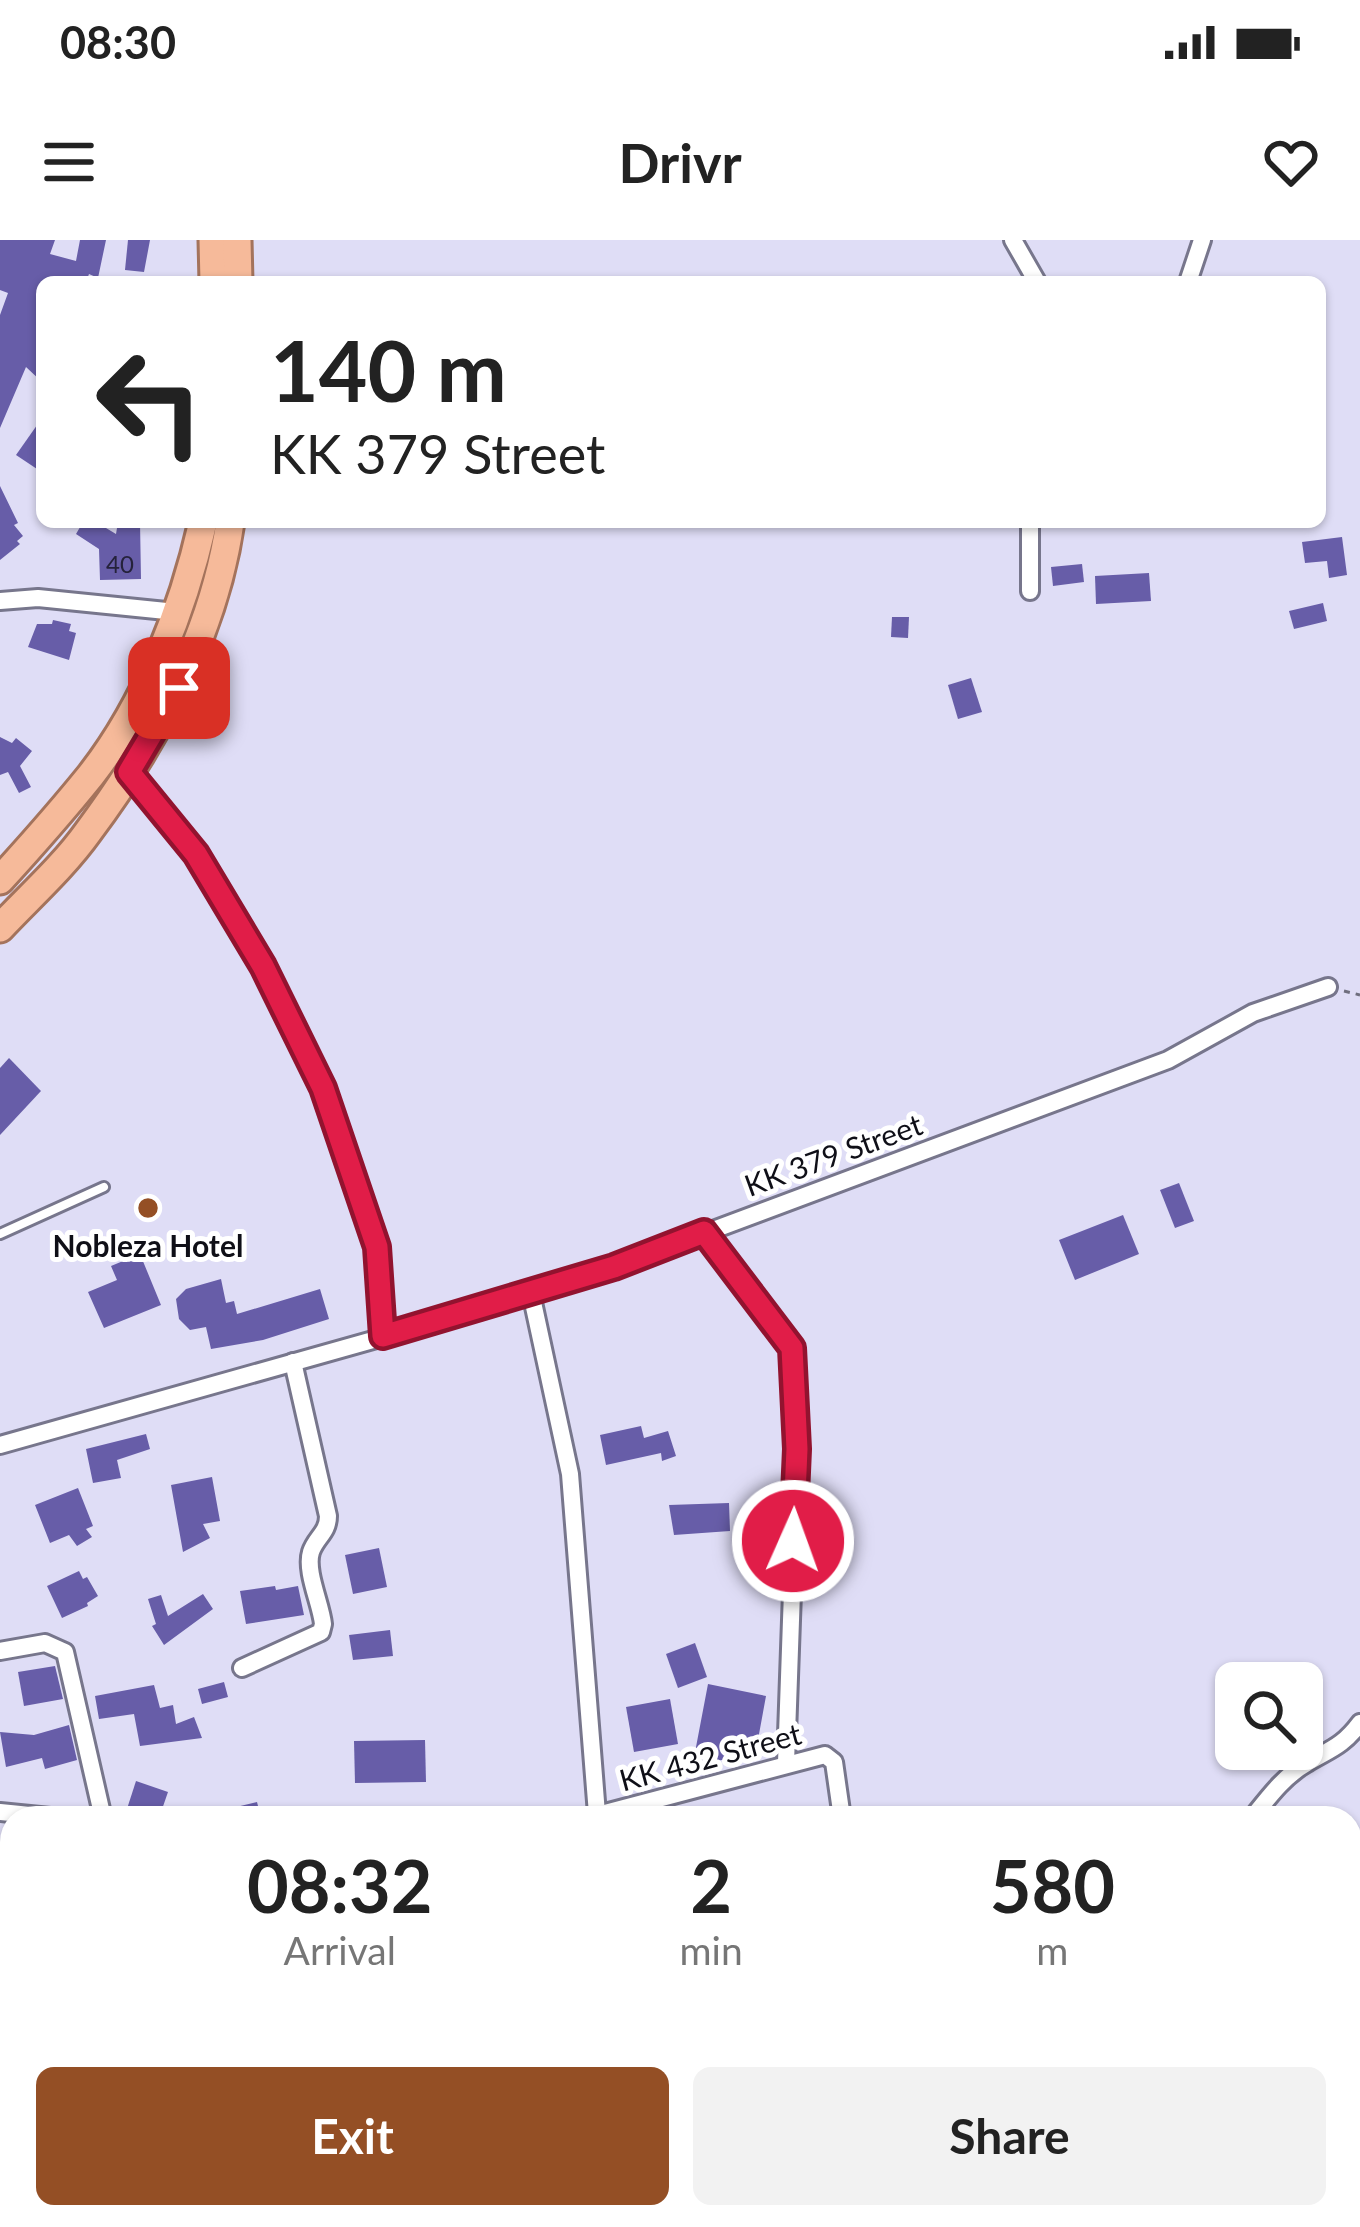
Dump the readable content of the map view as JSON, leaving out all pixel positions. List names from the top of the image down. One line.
{"streets":{"street":["KK 379 Street","KK 432 Street"]},"places":["Nobleza Hotel"],"house_numbers":["40"],"page":{"status":"08:30","header":"Drivr","turn":["140 m","KK 379 Street"],"eta":["08:32","Arrival","2","min","580","m"],"buttons":["Exit","Share"]}}
